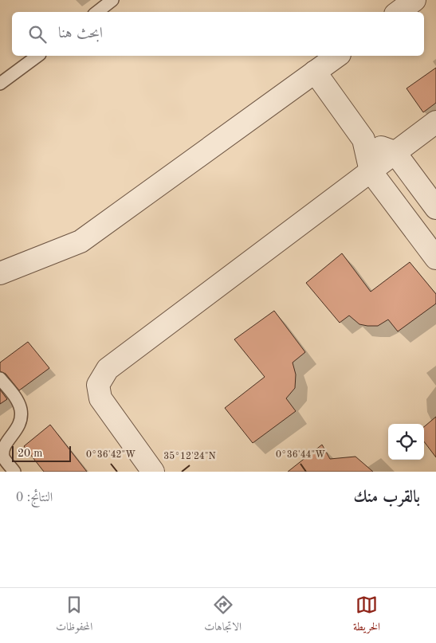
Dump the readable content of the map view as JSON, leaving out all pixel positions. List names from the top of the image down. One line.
{"scale_bar":"20 m","page":{"search":"ابحث هنا","scale":"20 m","heading":["بالقرب منك","النتائج: 0"],"nav":["الخريطة","الاتجاهات","المحفوظات"]},"coordinates":["0°36'42\"W","0°36'44\"W","35°12'24\"N"]}
